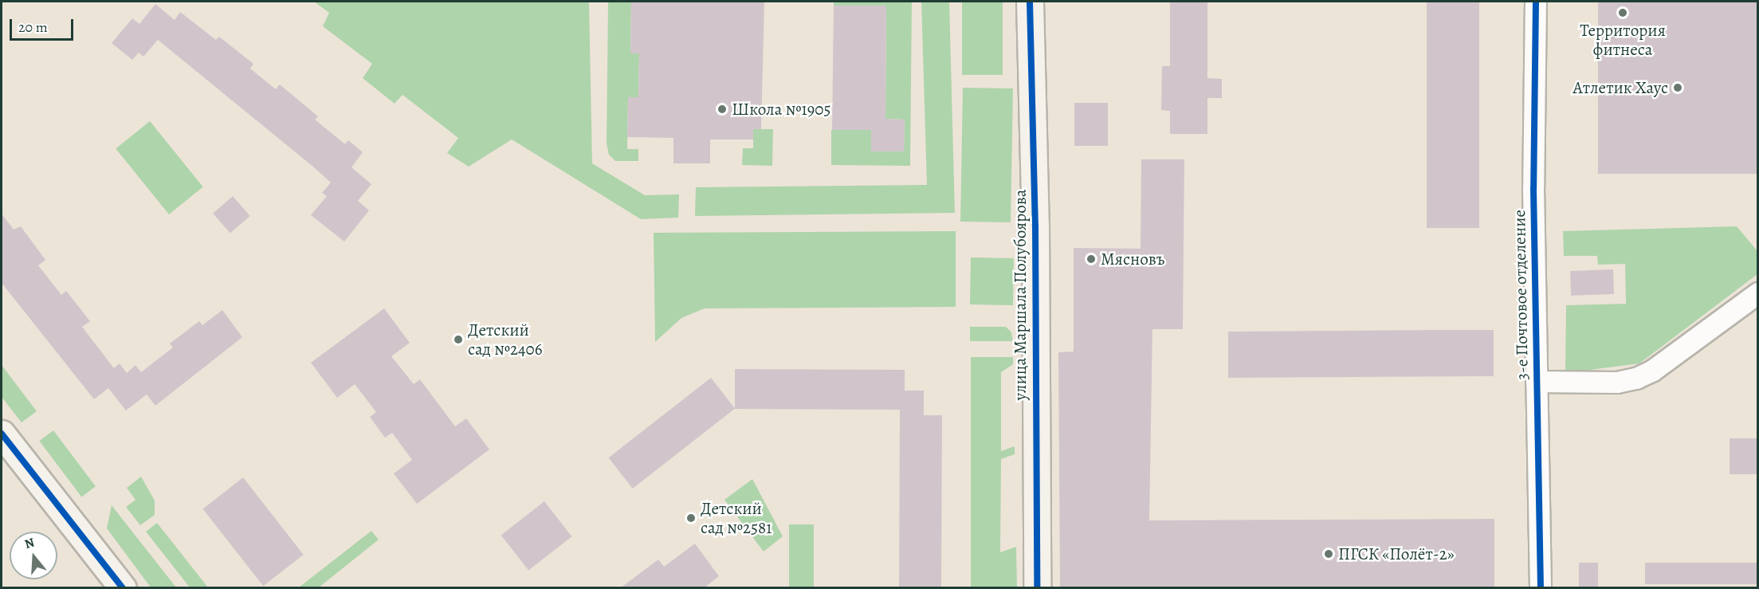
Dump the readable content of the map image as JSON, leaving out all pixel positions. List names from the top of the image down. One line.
{"streets":{"street":["улица Маршала Полубоярова","3-е Почтовое отделение"]},"places":["Территория фитнеса","Атлетик Хаус","Школа №1905","Мясновъ","Детский сад №2406","Детский сад №2581","ПГСК «Полёт-2»"],"scale_bar":"20 m","north":"top"}
